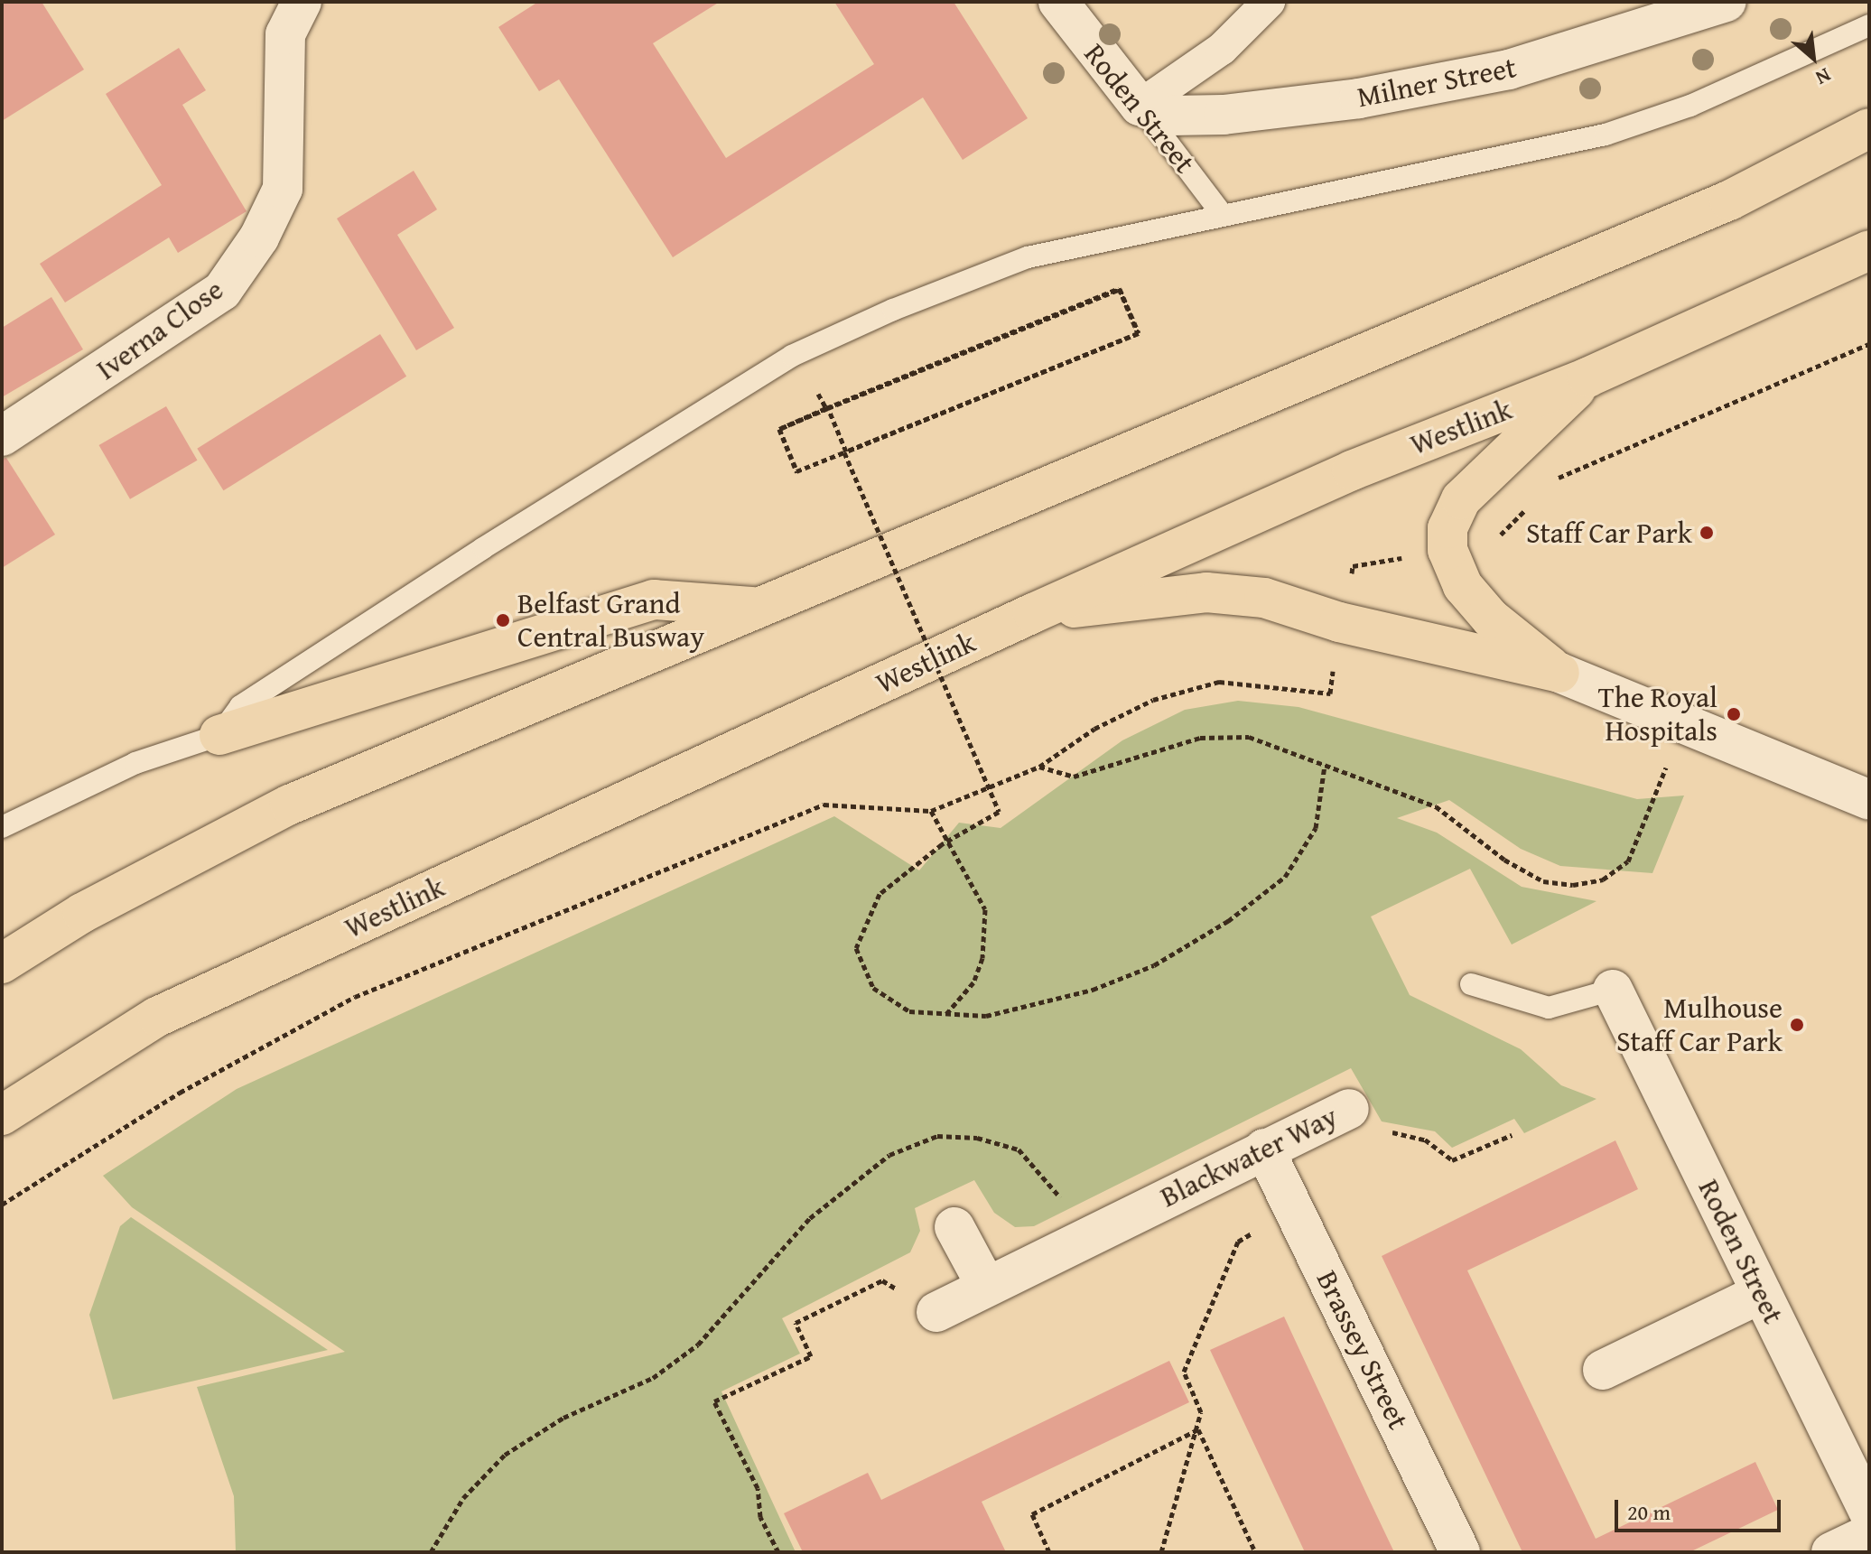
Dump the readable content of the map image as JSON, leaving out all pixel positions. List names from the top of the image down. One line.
{"streets":{"highway":["Westlink"],"street":["Milner Street","Roden Street","Iverna Close","Blackwater Way","Brassey Street"]},"crossings":[["Milner Street","Roden Street"],["Blackwater Way","Brassey Street"]],"places":["Staff Car Park","Belfast Grand Central Busway","The Royal Hospitals","Mulhouse Staff Car Park"],"scale_bar":"20 m","north":"bottom right"}
